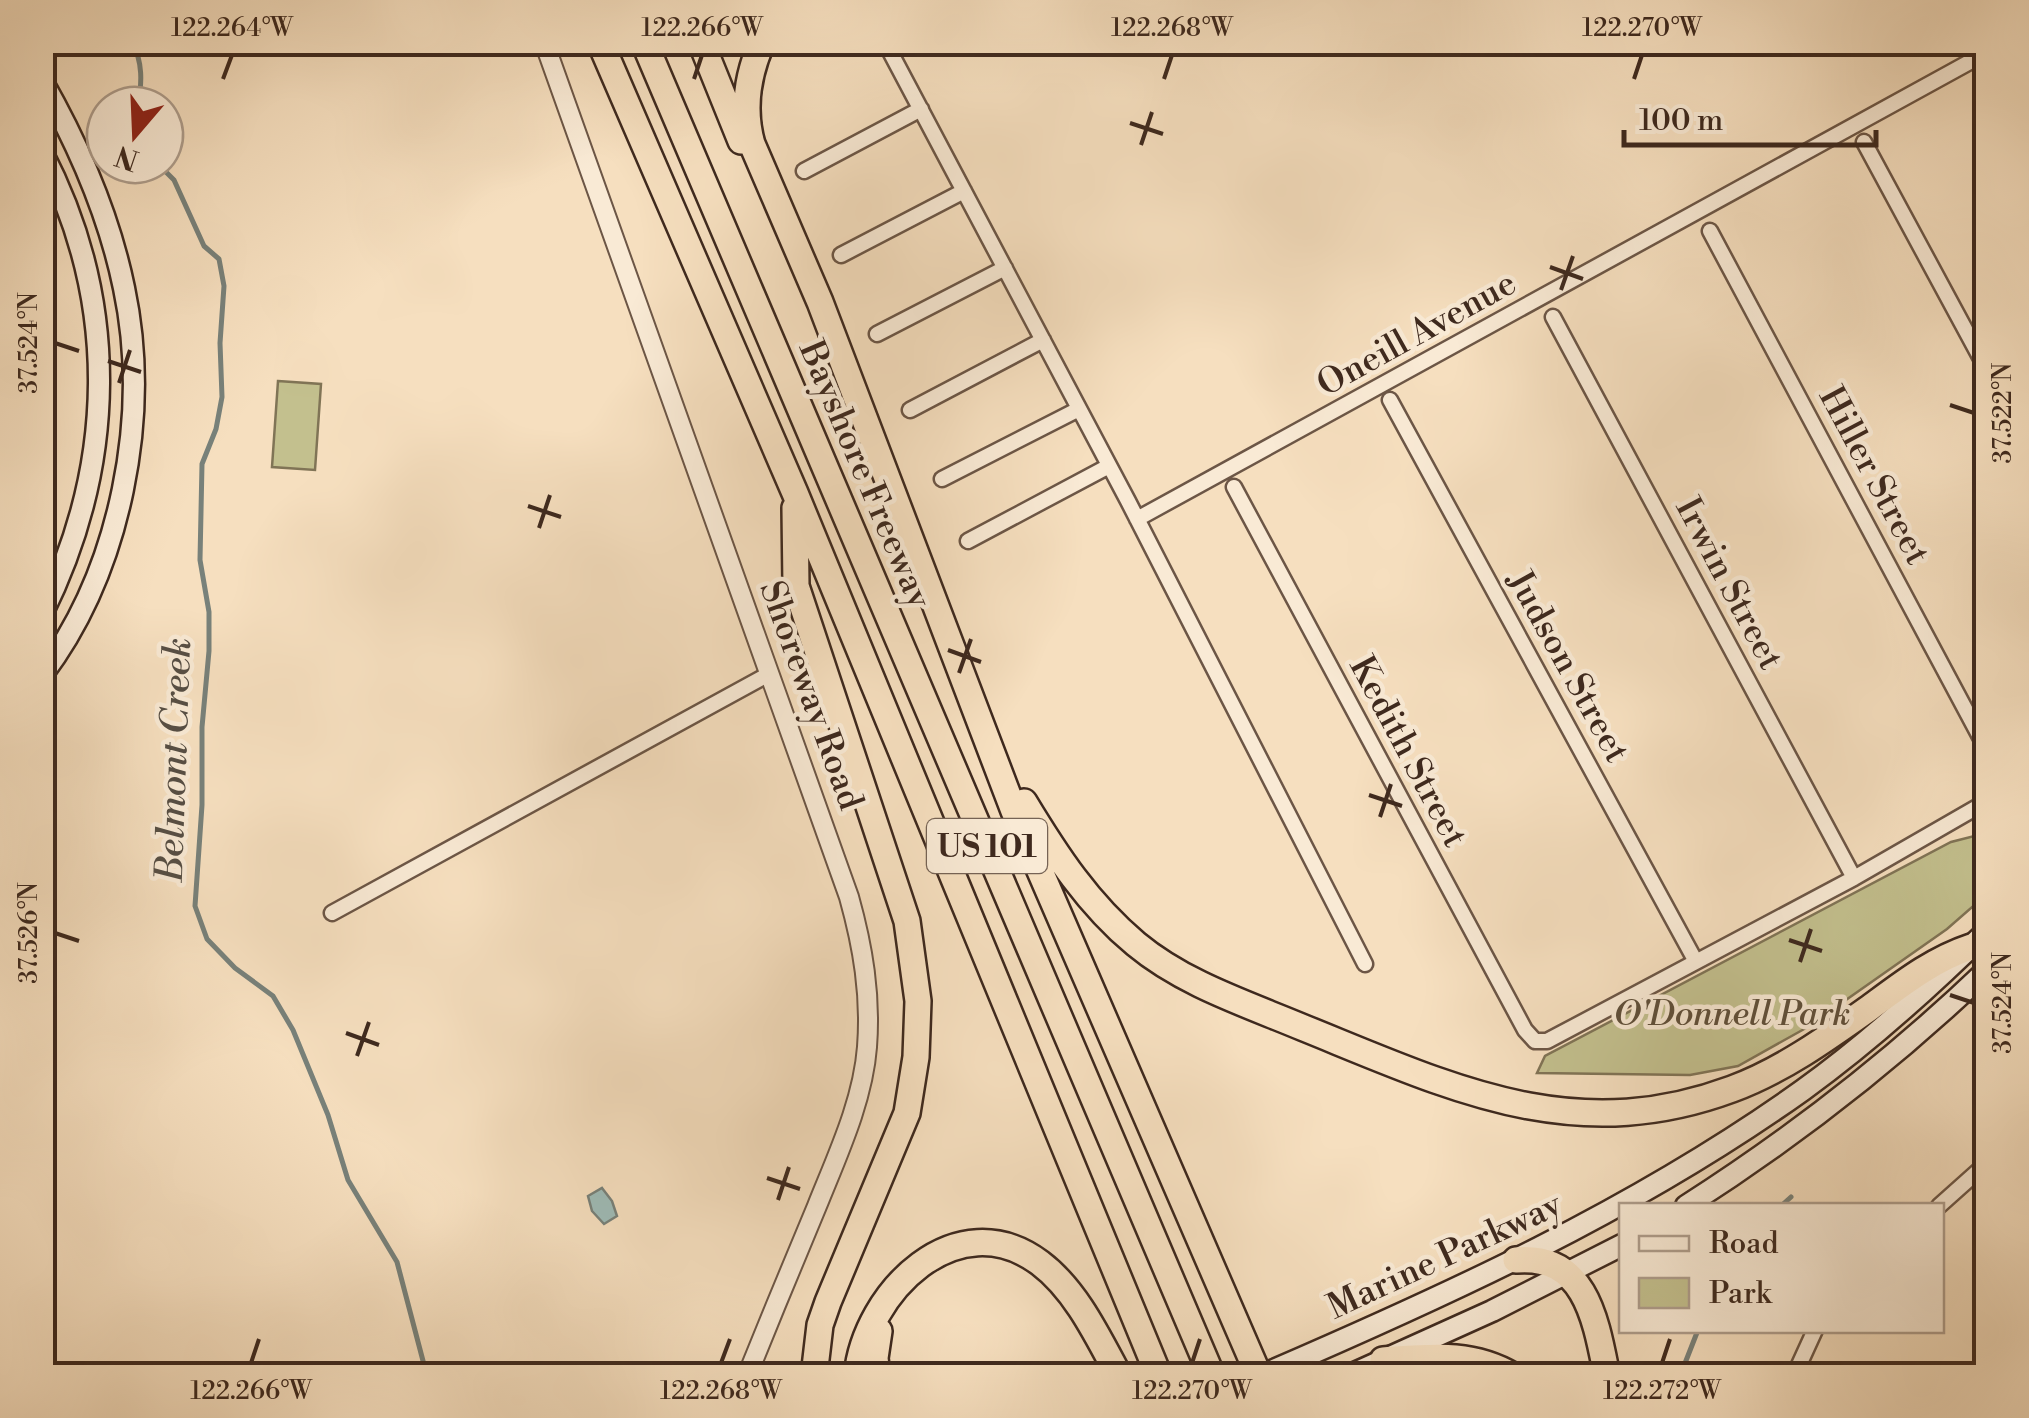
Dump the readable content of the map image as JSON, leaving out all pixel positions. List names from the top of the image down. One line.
{"streets":{"highway":["Bayshore Freeway","US 101"],"main road":["Marine Parkway"],"street":["Oneill Avenue","Hiller Street","Irwin Street","Judson Street","Shoreway Road","Kedith Street"]},"crossings":[["Judson Street","Kedith Street"]],"water":["Belmont Creek"],"parks":["O'Donnell Park"],"legend":["Road","Park"],"scale_bar":"100 m","north":"bottom","coordinates":["122.264°W","122.266°W","122.268°W","122.270°W","37.524°N","37.522°N","37.526°N","122.272°W"]}
